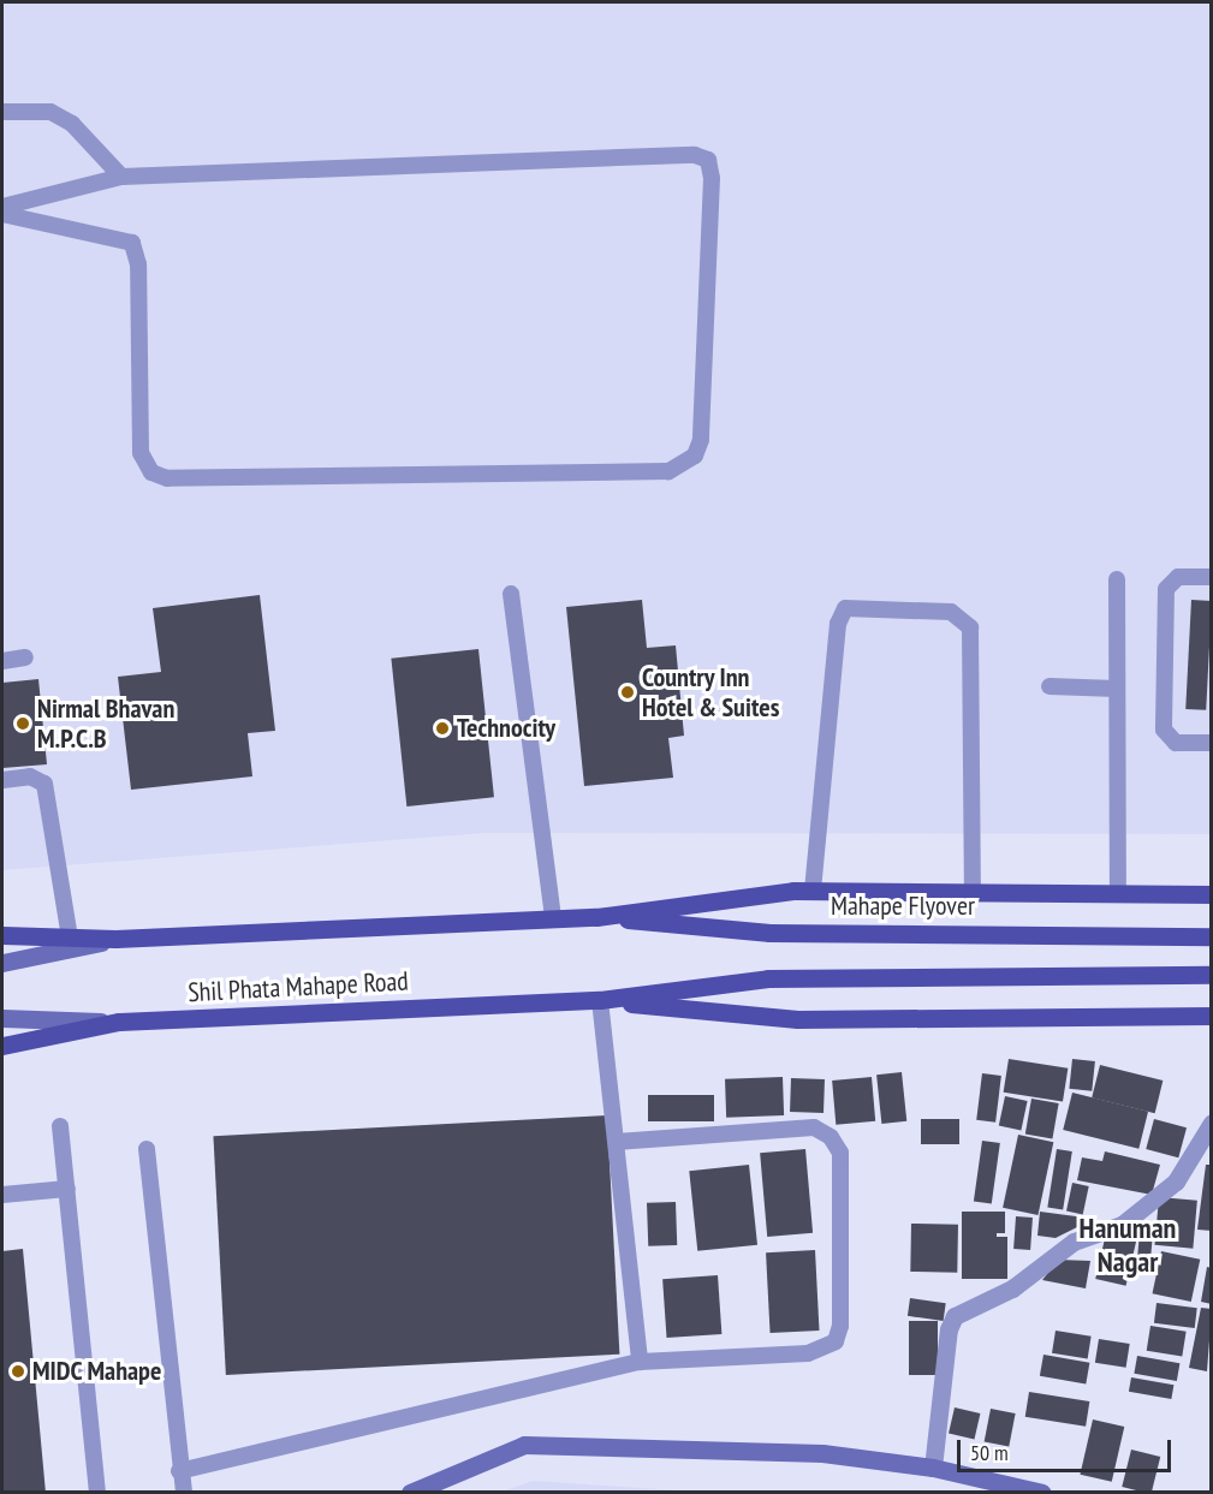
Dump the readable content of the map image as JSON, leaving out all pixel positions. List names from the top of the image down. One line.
{"streets":{"main road":["Mahape Flyover","Shil Phata Mahape Road"]},"crossings":[["Mahape Flyover","Shil Phata Mahape Road"]],"districts":["Hanuman Nagar"],"places":["Country Inn Hotel & Suites","Nirmal Bhavan M.P.C.B","Technocity","MIDC Mahape"],"scale_bar":"50 m"}
